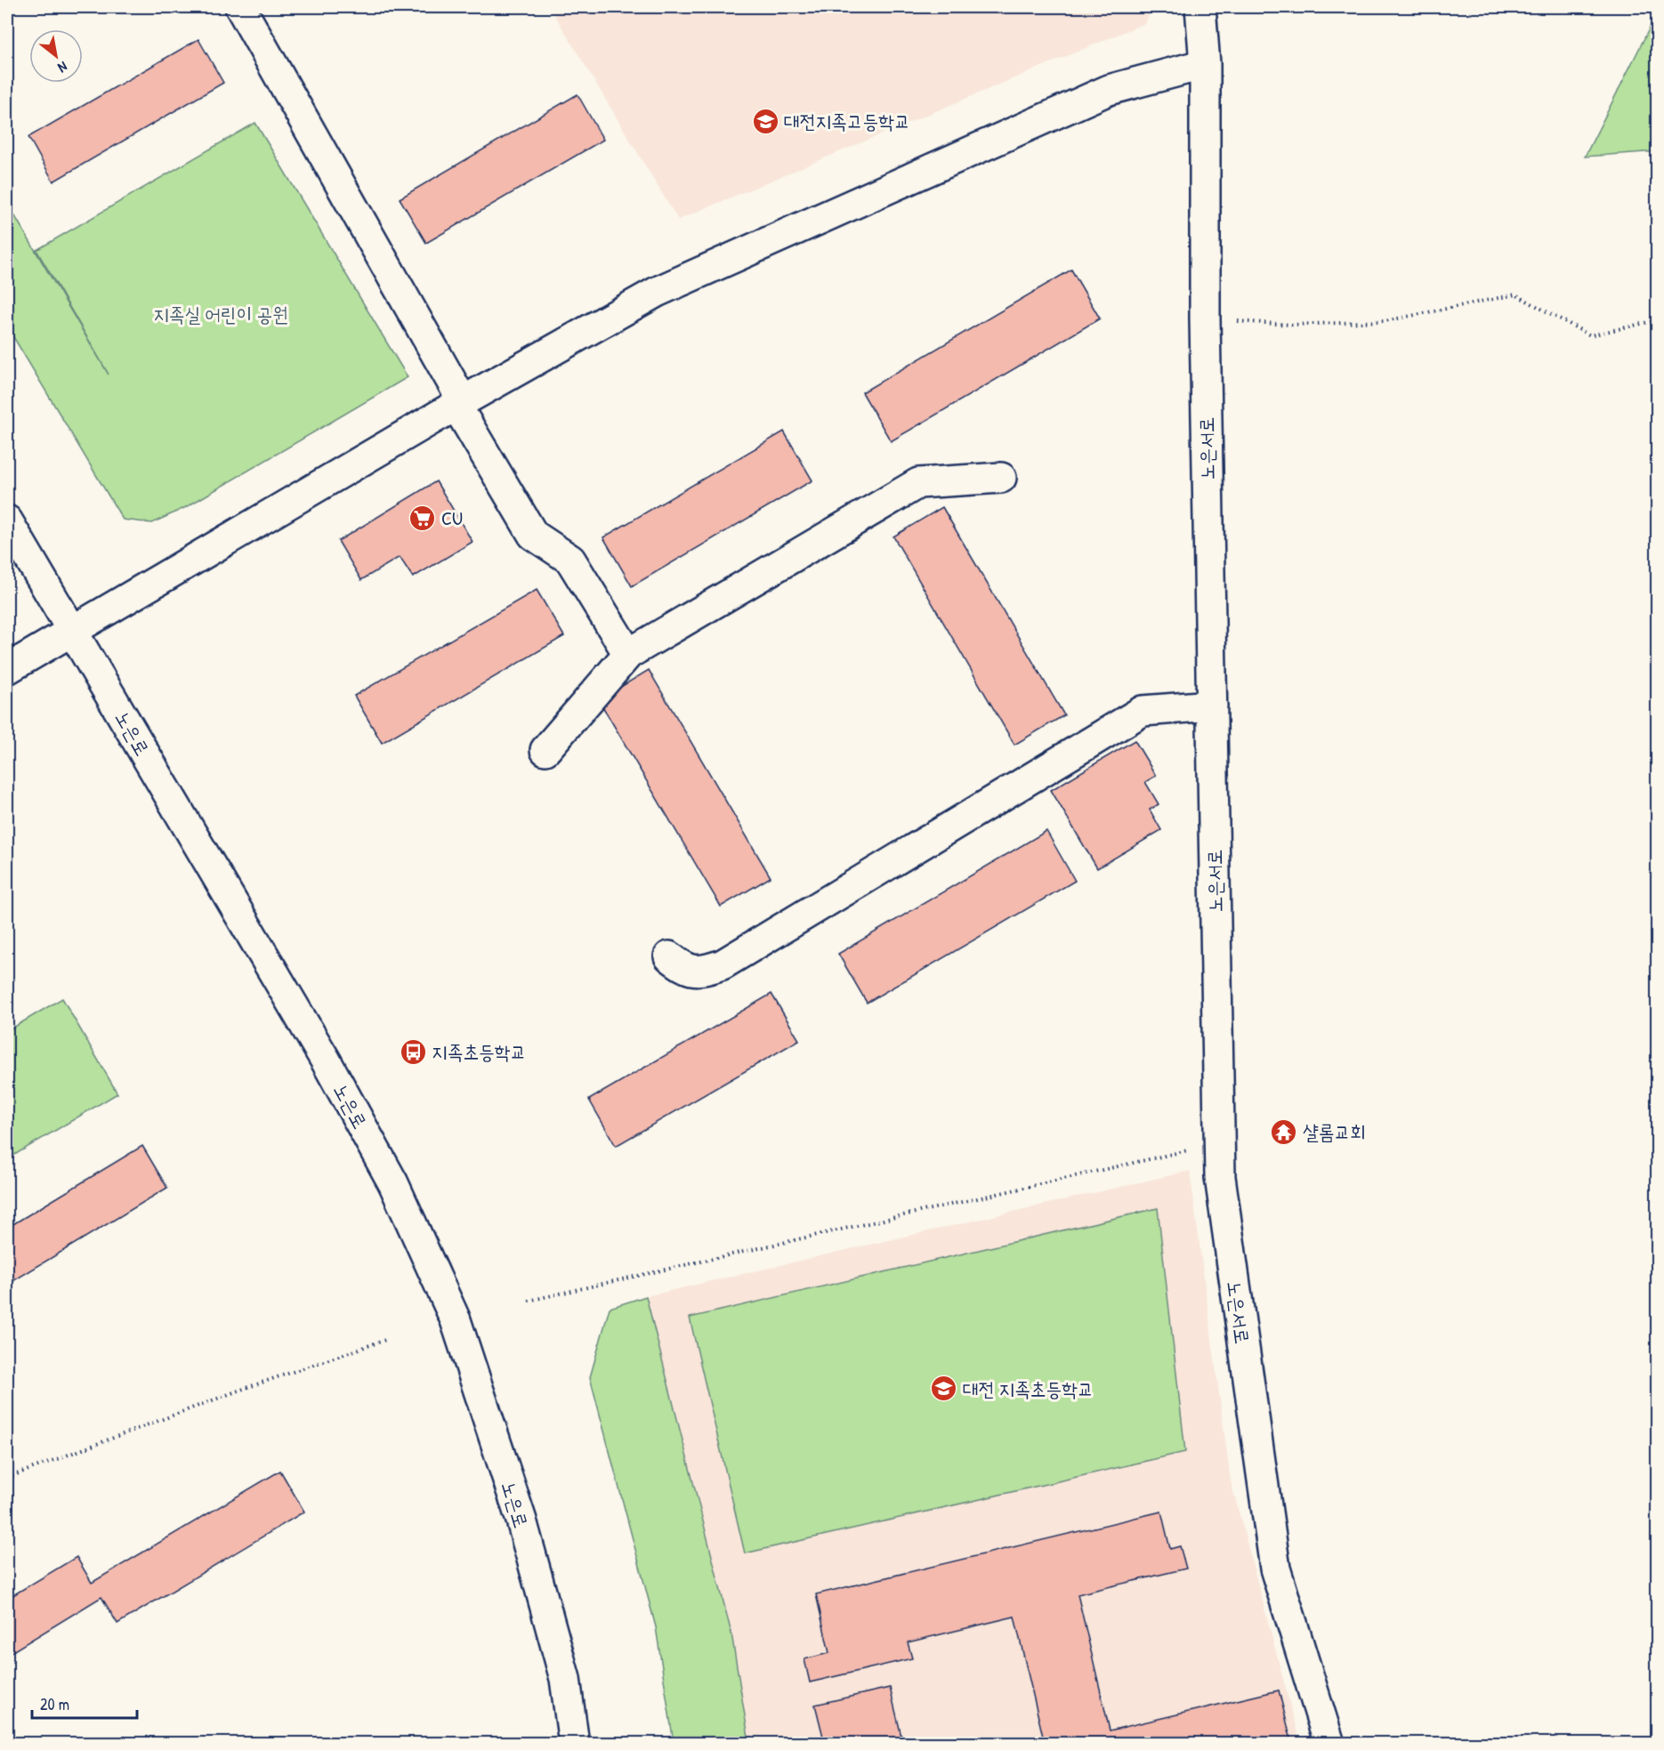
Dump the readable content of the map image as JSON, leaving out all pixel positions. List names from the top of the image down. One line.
{"streets":{"street":["노은서로","노은로"]},"parks":["지족실 어린이 공원"],"places":{"school or university":["대전지족고등학교","대전 지족초등학교"],"supermarket":["CU"],"bus stop":["지족초등학교"],"temple":["샬롬교회"]},"scale_bar":"20 m","north":"bottom right"}
